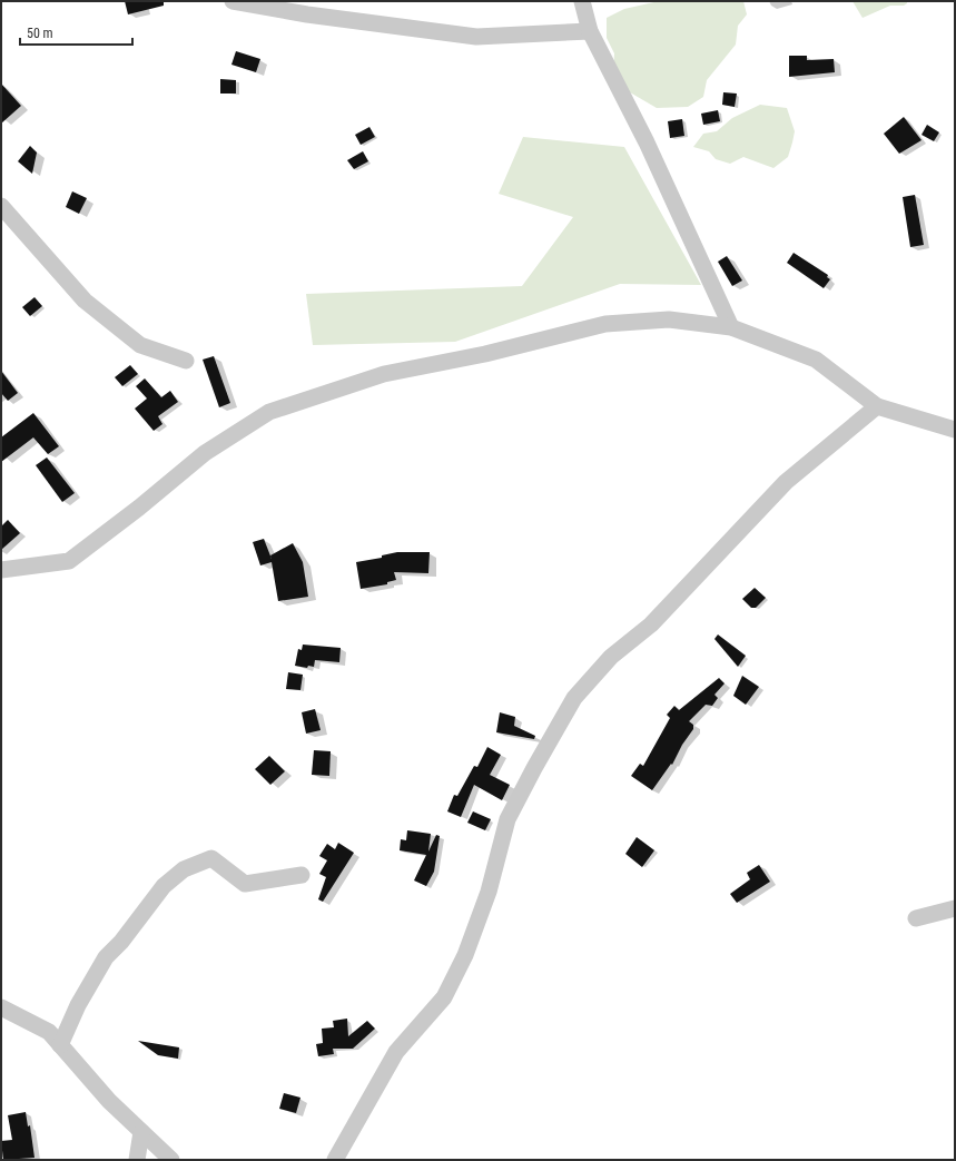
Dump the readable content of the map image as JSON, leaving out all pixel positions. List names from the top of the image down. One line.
{"scale_bar":"50 m"}
